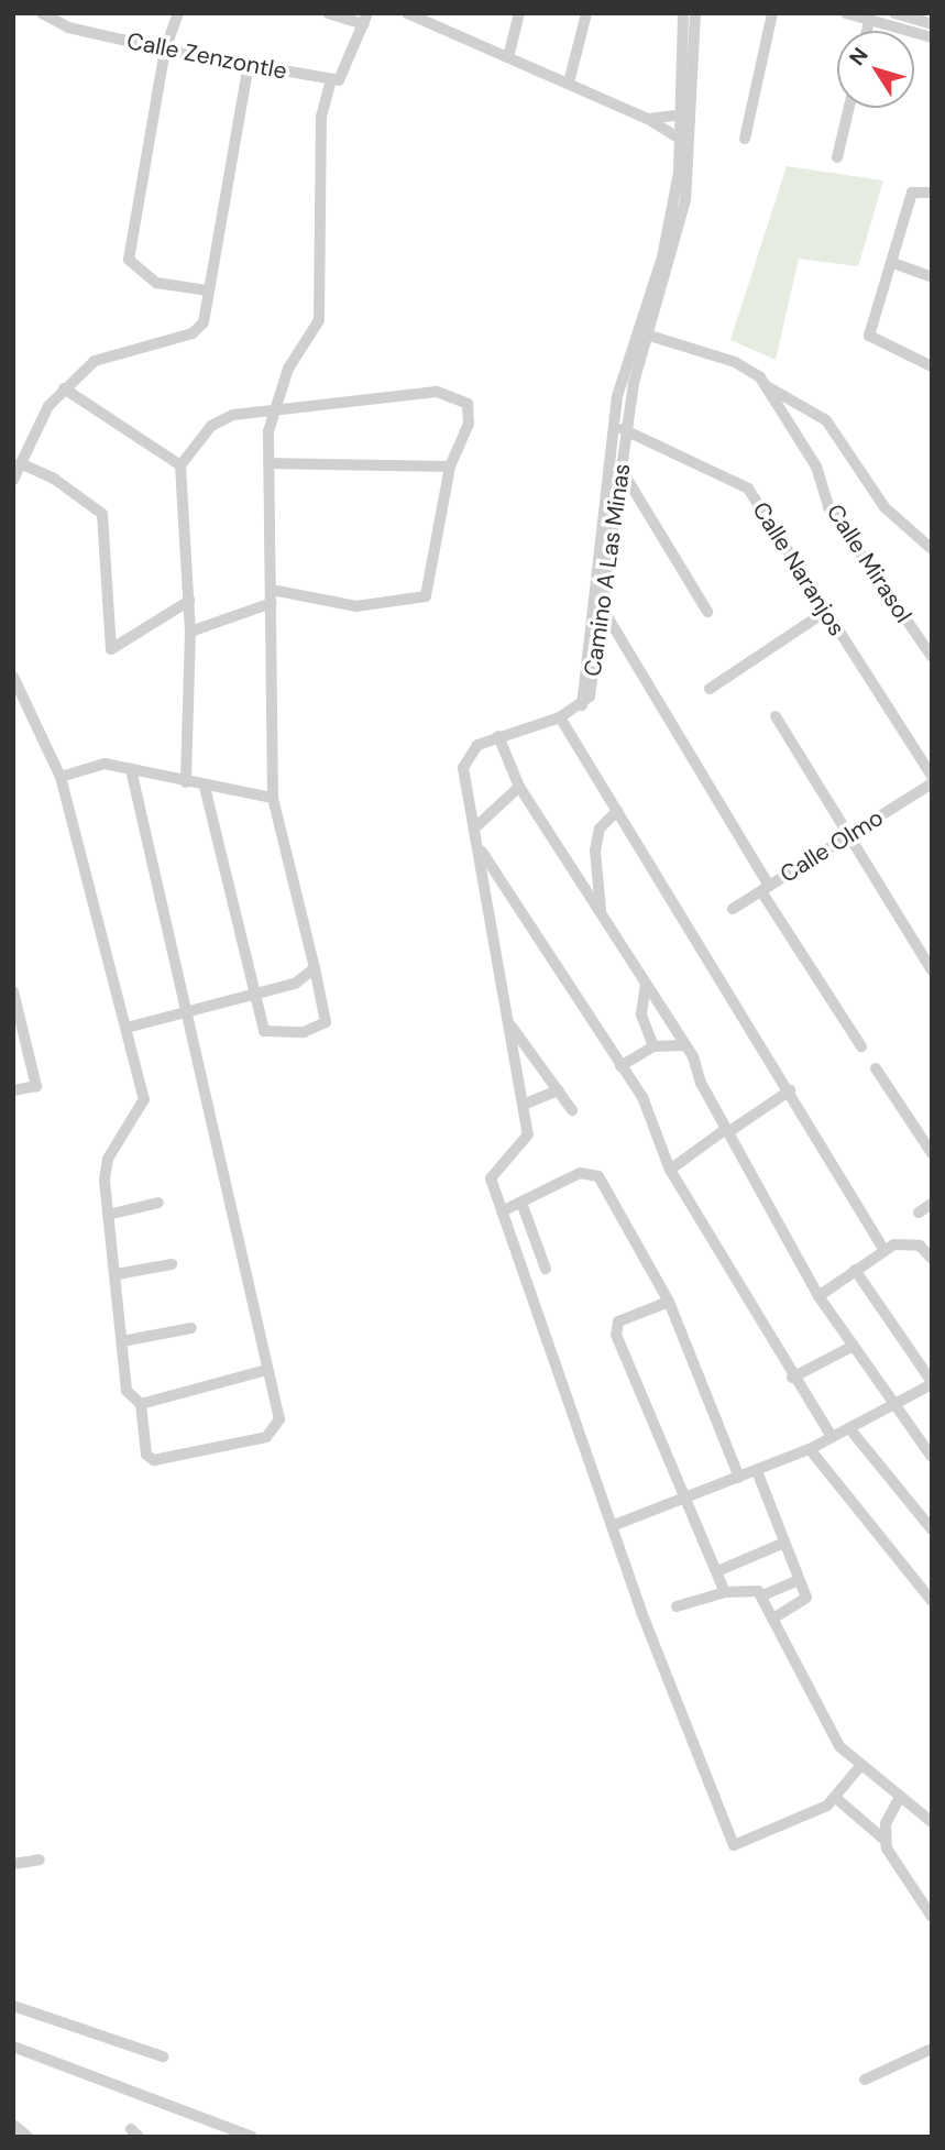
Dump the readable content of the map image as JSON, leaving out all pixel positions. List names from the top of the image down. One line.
{"streets":{"street":["Calle Zenzontle","Calle Mirasol","Calle Naranjos","Camino A Las Minas","Calle Olmo"]},"crossings":[["Calle Naranjos","Camino A Las Minas"]],"north":"top left"}
